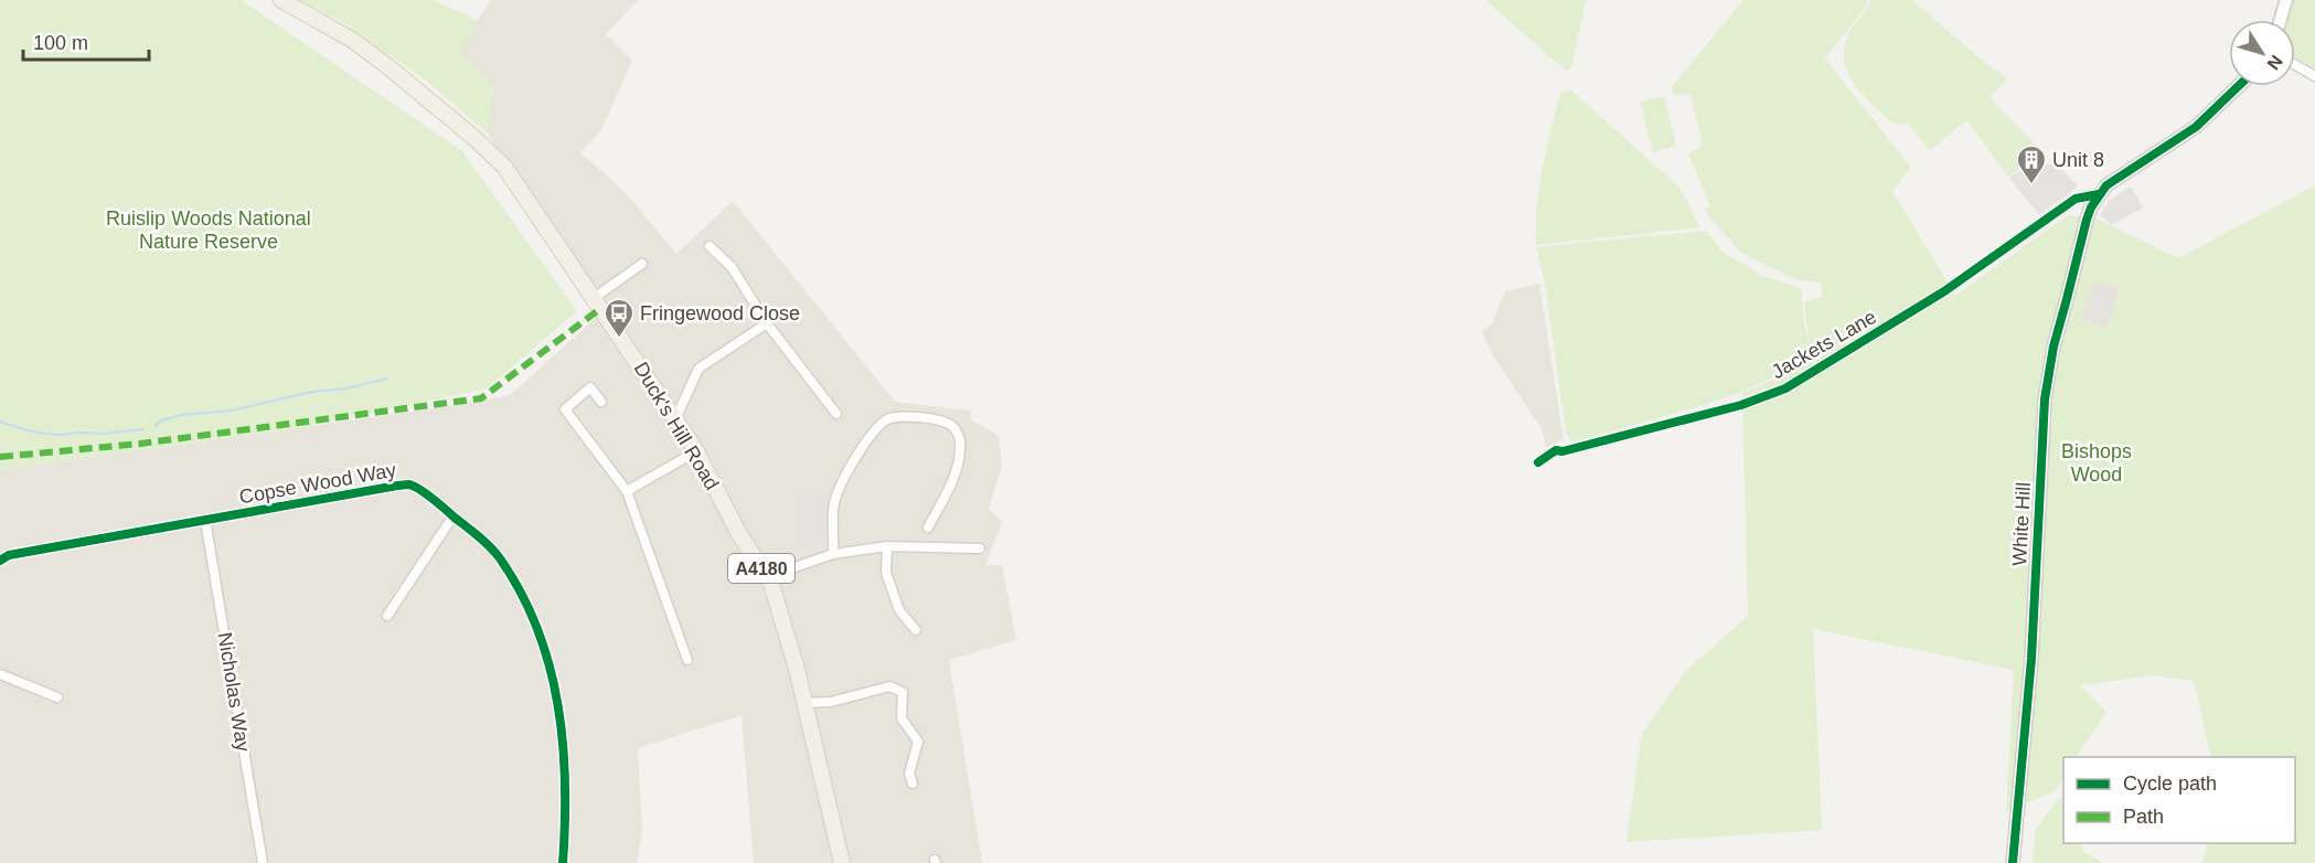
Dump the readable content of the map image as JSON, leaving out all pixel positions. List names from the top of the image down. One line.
{"streets":{"main road":["Duck's Hill Road","A4180"],"street":["Jackets Lane","Copse Wood Way","White Hill","Nicholas Way"]},"crossings":[["Jackets Lane","White Hill"],["Copse Wood Way","Nicholas Way"]],"parks":["Ruislip Woods National Nature Reserve","Bishops Wood"],"places":{"building":["Unit 8"],"bus stop":["Fringewood Close"]},"legend":["Cycle path","Path"],"scale_bar":"100 m","north":"bottom right"}
